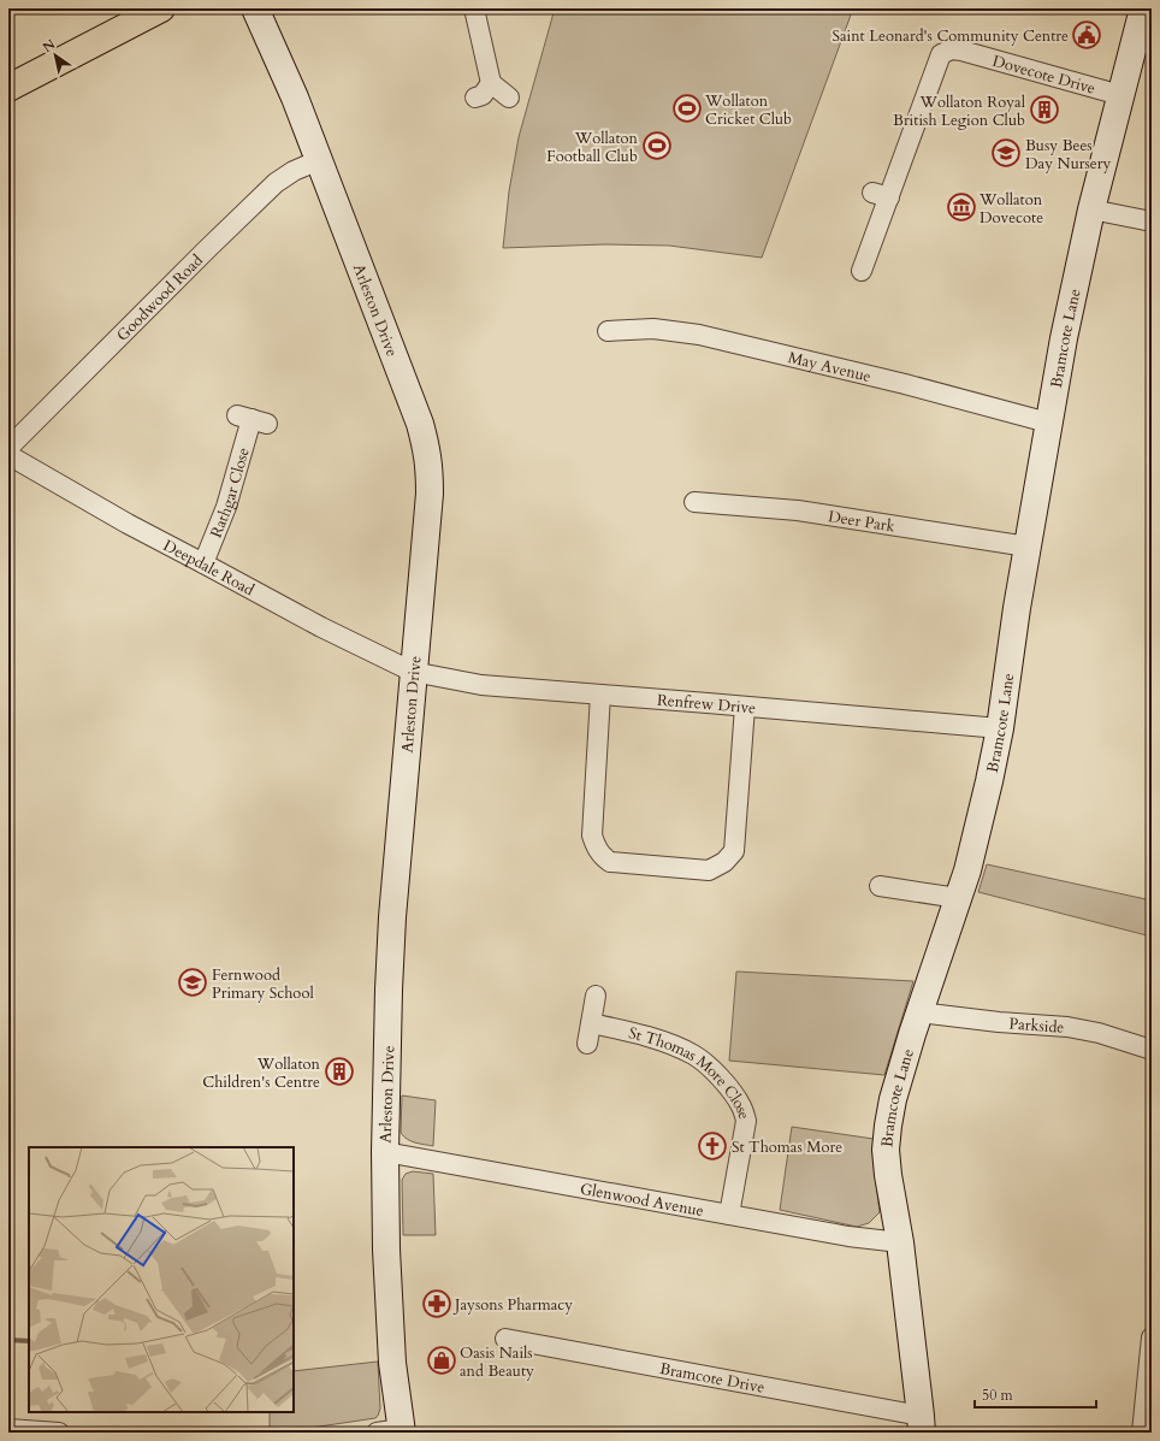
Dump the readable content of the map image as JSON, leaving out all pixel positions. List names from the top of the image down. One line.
{"streets":{"street":["Dovecote Drive","Goodwood Road","Arleston Drive","Bramcote Lane","May Avenue","Rathgar Close","Deer Park","Deepdale Road","Renfrew Drive","Parkside","St Thomas More Close","Glenwood Avenue","Bramcote Drive"]},"crossings":[["Dovecote Drive","Bramcote Lane"],["Goodwood Road","Arleston Drive"],["Arleston Drive","Deepdale Road"],["Arleston Drive","Renfrew Drive"],["Arleston Drive","Glenwood Avenue"],["Bramcote Lane","May Avenue"],["Bramcote Lane","Deer Park"],["Bramcote Lane","Renfrew Drive"],["Bramcote Lane","Parkside"],["Bramcote Lane","Glenwood Avenue"],["Bramcote Lane","Bramcote Drive"],["Rathgar Close","Deepdale Road"],["Deepdale Road","Renfrew Drive"],["St Thomas More Close","Glenwood Avenue"]],"places":{"public building":["Saint Leonard's Community Centre"],"sports":["Wollaton Cricket Club","Wollaton Football Club"],"building":["Wollaton Royal British Legion Club","Wollaton Children's Centre"],"school or university":["Busy Bees Day Nursery","Fernwood Primary School"],"museum":["Wollaton Dovecote"],"church":["St Thomas More"],"pharmacy":["Jaysons Pharmacy"],"shop":["Oasis Nails and Beauty"]},"scale_bar":"50 m","north":"top left"}
